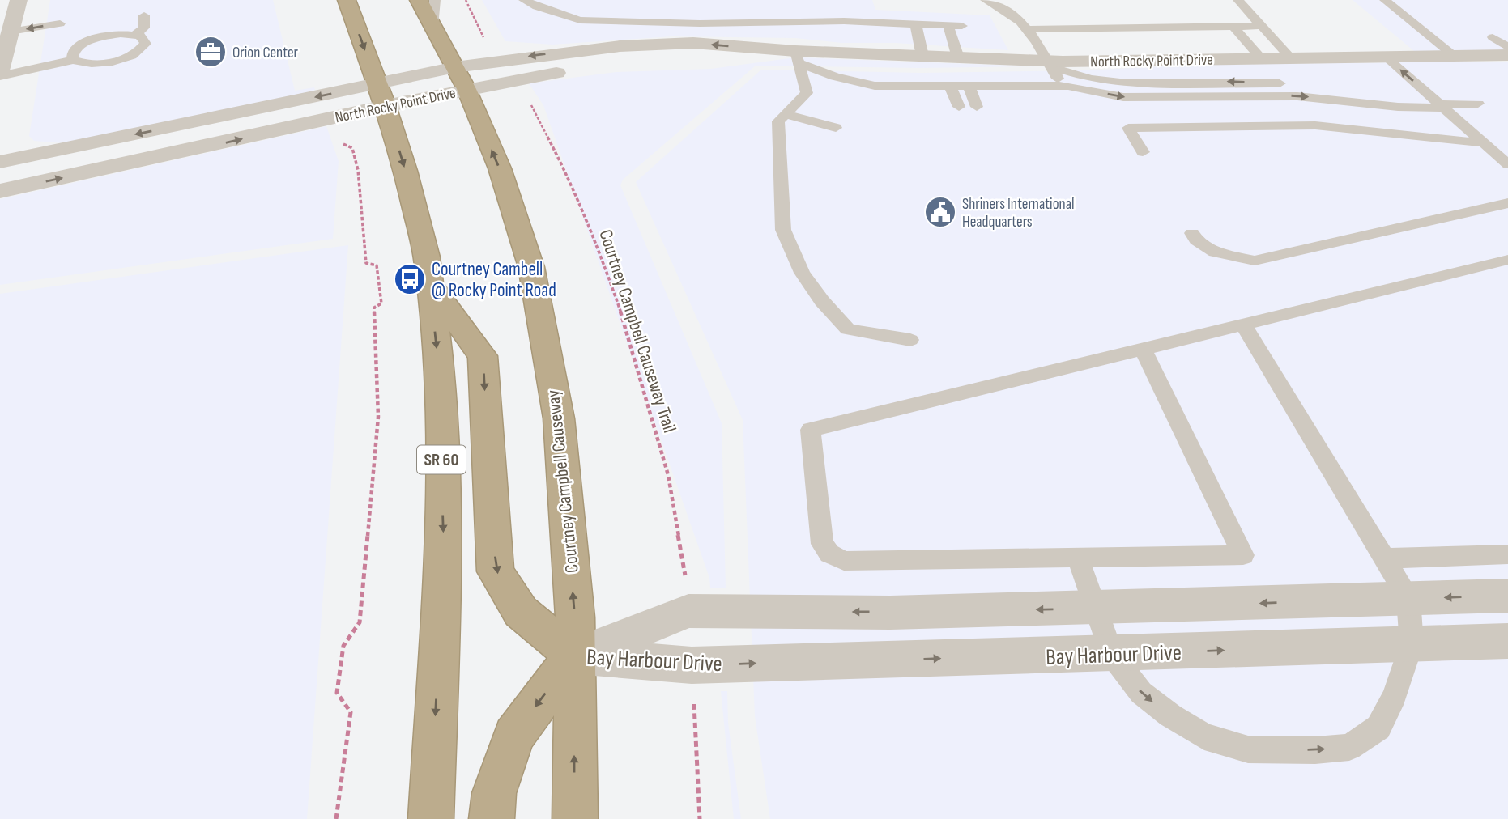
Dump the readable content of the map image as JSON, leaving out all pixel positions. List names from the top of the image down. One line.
{"streets":{"highway":["SR 60","Courtney Campbell Causeway"],"street":["North Rocky Point Drive","Bay Harbour Drive"],"path":["Courtney Campbell Causeway Trail"]},"crossings":[["North Rocky Point Drive","SR 60"],["North Rocky Point Drive","Courtney Campbell Causeway"],["Courtney Campbell Causeway","Bay Harbour Drive"]],"places":{"office":["Orion Center"],"public building":["Shriners International Headquarters"],"bus stop":["Courtney Cambell @ Rocky Point Road"]}}
